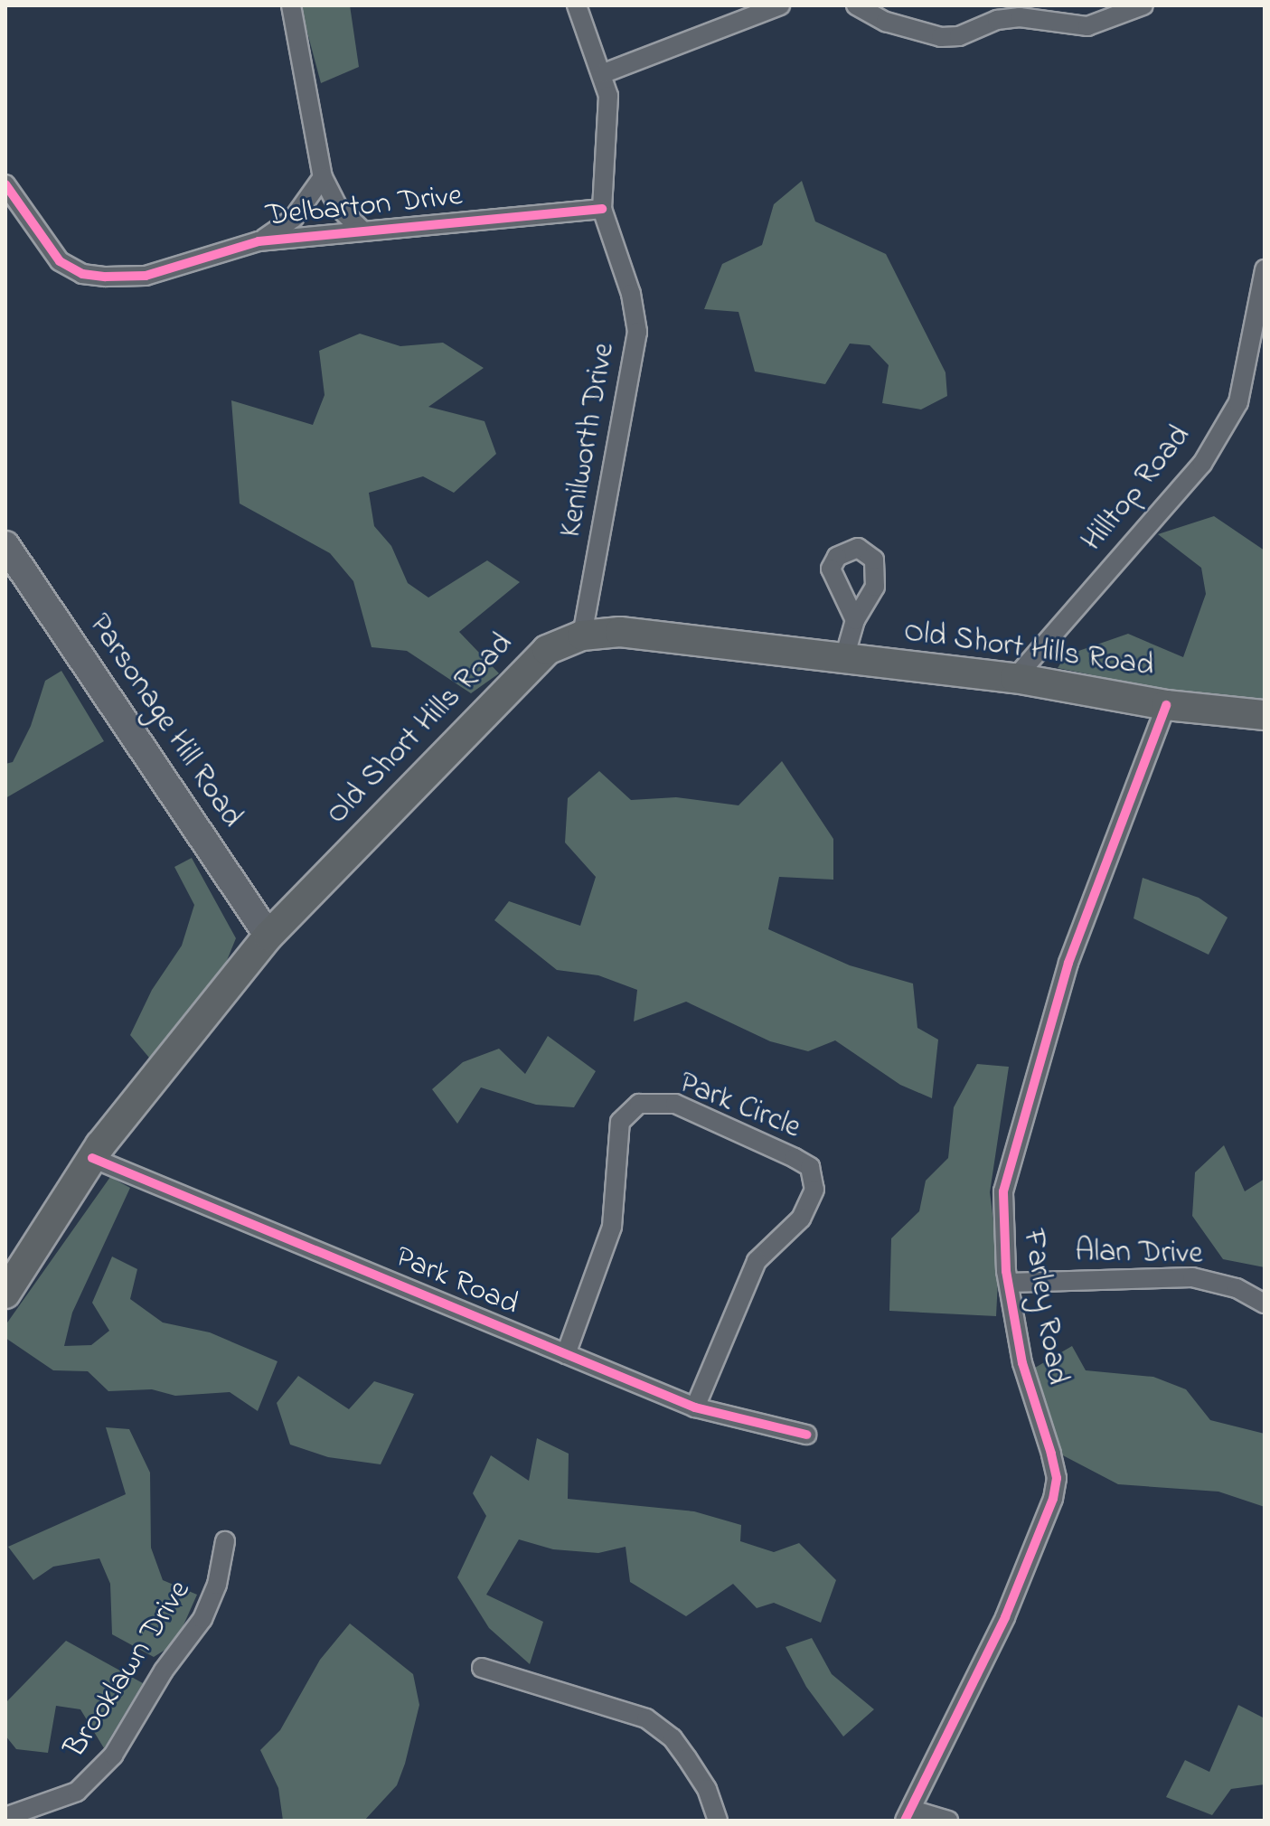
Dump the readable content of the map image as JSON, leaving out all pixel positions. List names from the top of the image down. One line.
{"streets":{"main road":["Old Short Hills Road"],"street":["Delbarton Drive","Kenilworth Drive","Hilltop Road","Parsonage Hill Road","Park Circle","Alan Drive","Park Road","Farley Road","Brooklawn Drive"]},"crossings":[["Delbarton Drive","Kenilworth Drive"],["Kenilworth Drive","Old Short Hills Road"],["Hilltop Road","Old Short Hills Road"],["Old Short Hills Road","Parsonage Hill Road"],["Old Short Hills Road","Park Road"],["Old Short Hills Road","Farley Road"],["Park Circle","Park Road"],["Alan Drive","Farley Road"]]}
